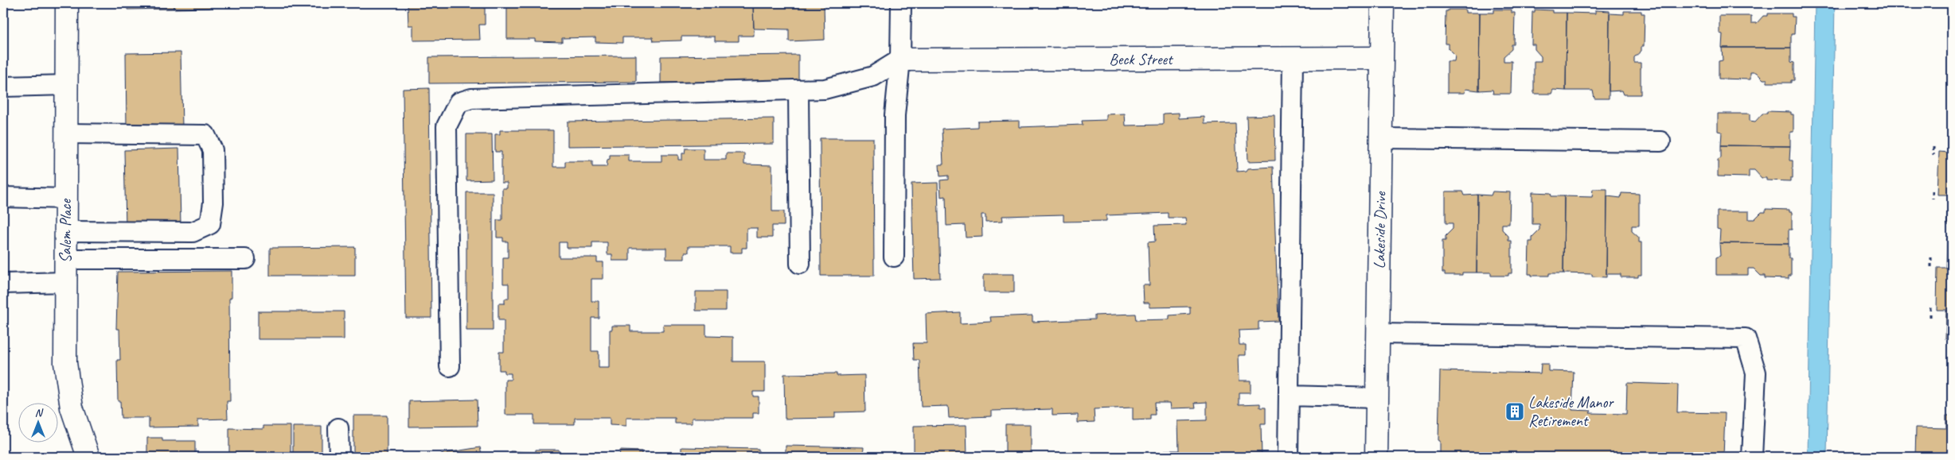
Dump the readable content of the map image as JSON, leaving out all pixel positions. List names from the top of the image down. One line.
{"streets":{"street":["Beck Street","Lakeside Drive","Salem Place"]},"crossings":[["Beck Street","Lakeside Drive"]],"places":{"building":["Lakeside Manor Retirement"]},"north":"top"}
